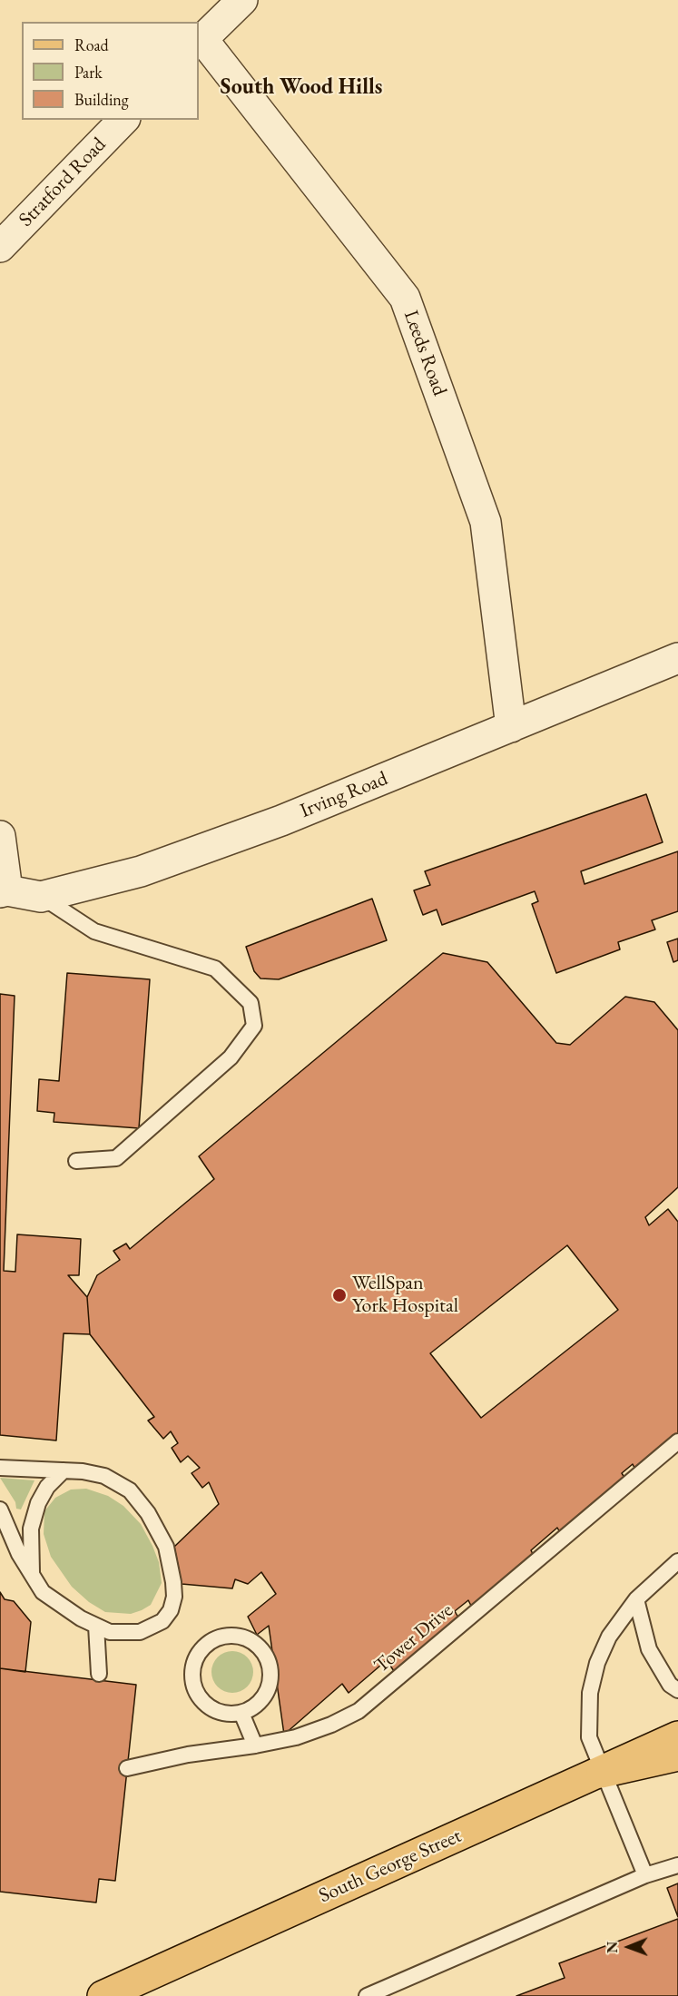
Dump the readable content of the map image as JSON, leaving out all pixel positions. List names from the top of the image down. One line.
{"streets":{"main road":["South George Street"],"street":["Stratford Road","Leeds Road","Irving Road"],"lane":["Tower Drive"]},"crossings":[["Leeds Road","Irving Road"]],"districts":["South Wood Hills"],"places":["WellSpan York Hospital"],"legend":["Road","Park","Building"],"north":"left"}
